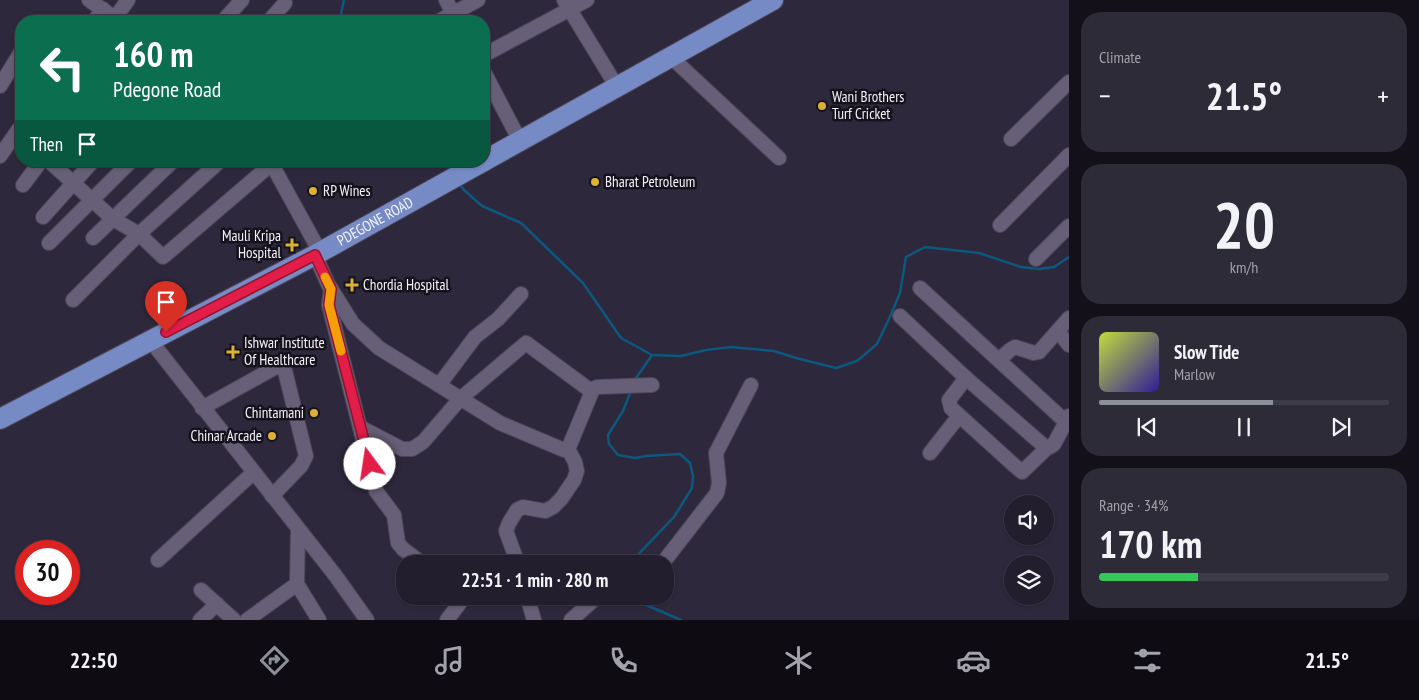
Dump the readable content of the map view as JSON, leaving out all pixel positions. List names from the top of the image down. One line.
{"streets":{"highway":["PDEGONE ROAD"]},"places":{"other":["Wani Brothers Turf Cricket","Bharat Petroleum","RP Wines","Chintamani","Chinar Arcade"],"health":["Mauli Kripa Hospital","Chordia Hospital","Ishwar Institute Of Healthcare"]},"page":{"tile":["Climate",["20","km/h"],["Range · 34%","170 km"]],"turn":["160 m","Pdegone Road"],"heat":["−","21.5°","+"],"then":"Then","song":["Slow Tide","Marlow"],"limit":"30","trip":"22:51 · 1 min · 280 m","tabs":["22:50","21.5°"]}}
